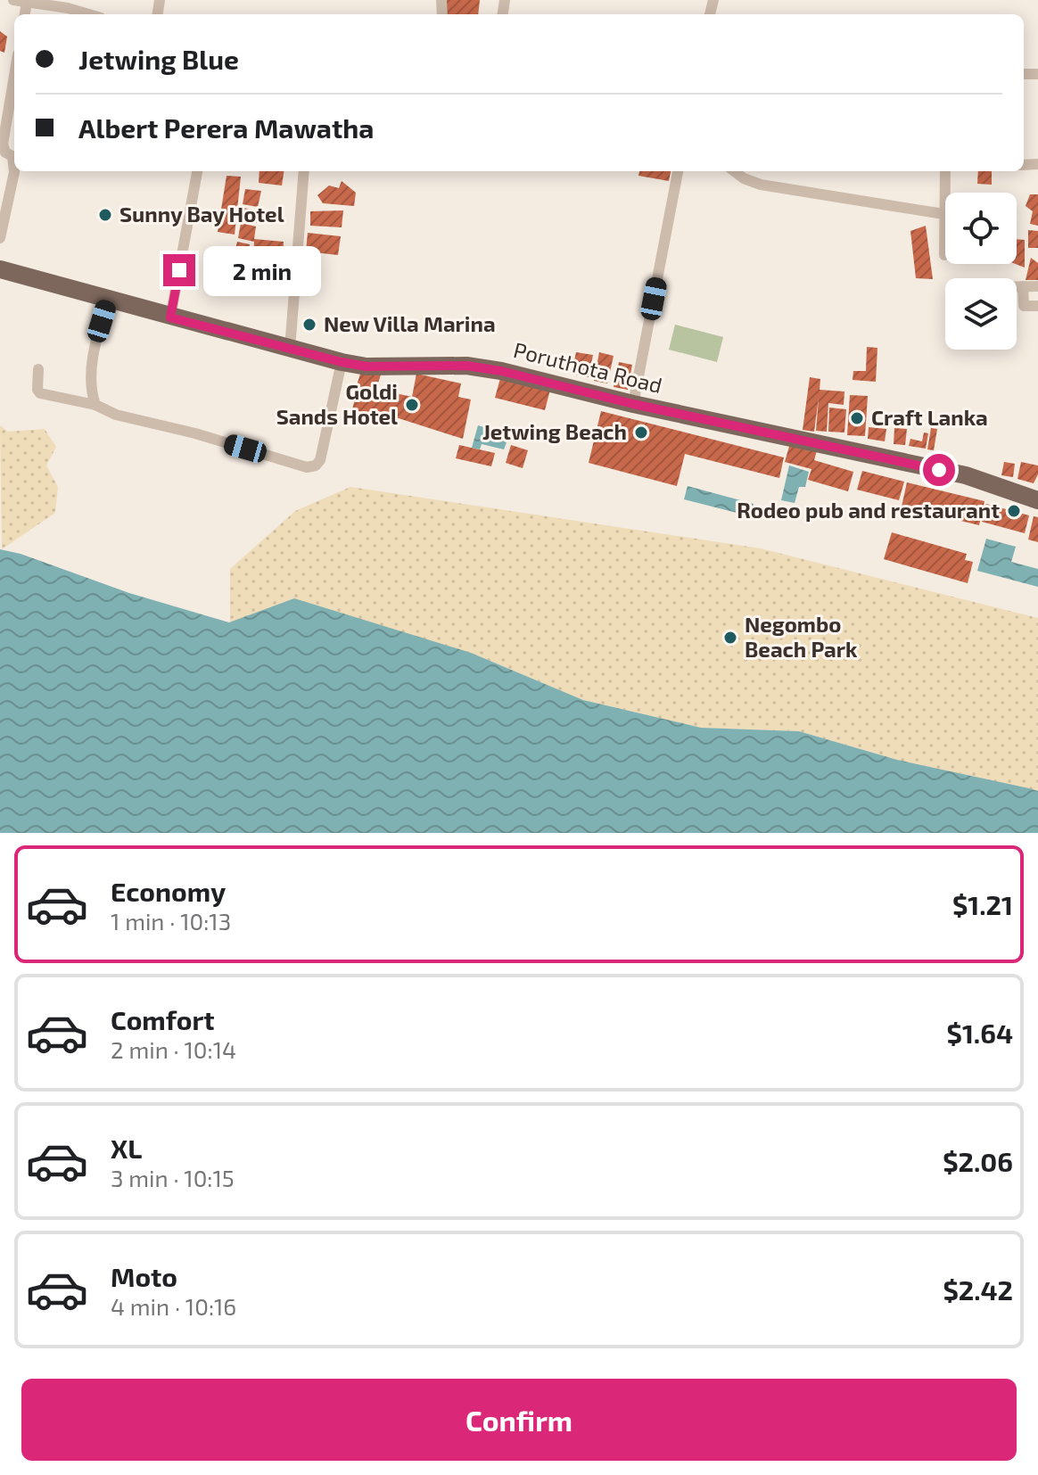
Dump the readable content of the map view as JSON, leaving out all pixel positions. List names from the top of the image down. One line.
{"streets":{"main road":["Poruthota Road"]},"places":["Sunny Bay Hotel","New Villa Marina","Goldi Sands Hotel","Craft Lanka","Jetwing Beach","Rodeo pub and restaurant","Negombo Beach Park"],"page":{"banner":["Jetwing Blue","Albert Perera Mawatha"],"bubble":"2 min","list":[{"name":"Economy","note":"1 min · 10:13","value":"$1.21"},{"name":"Comfort","note":"2 min · 10:14","value":"$1.64"},{"name":"XL","note":"3 min · 10:15","value":"$2.06"},{"name":"Moto","note":"4 min · 10:16","value":"$2.42"}],"buttons":"Confirm"}}
